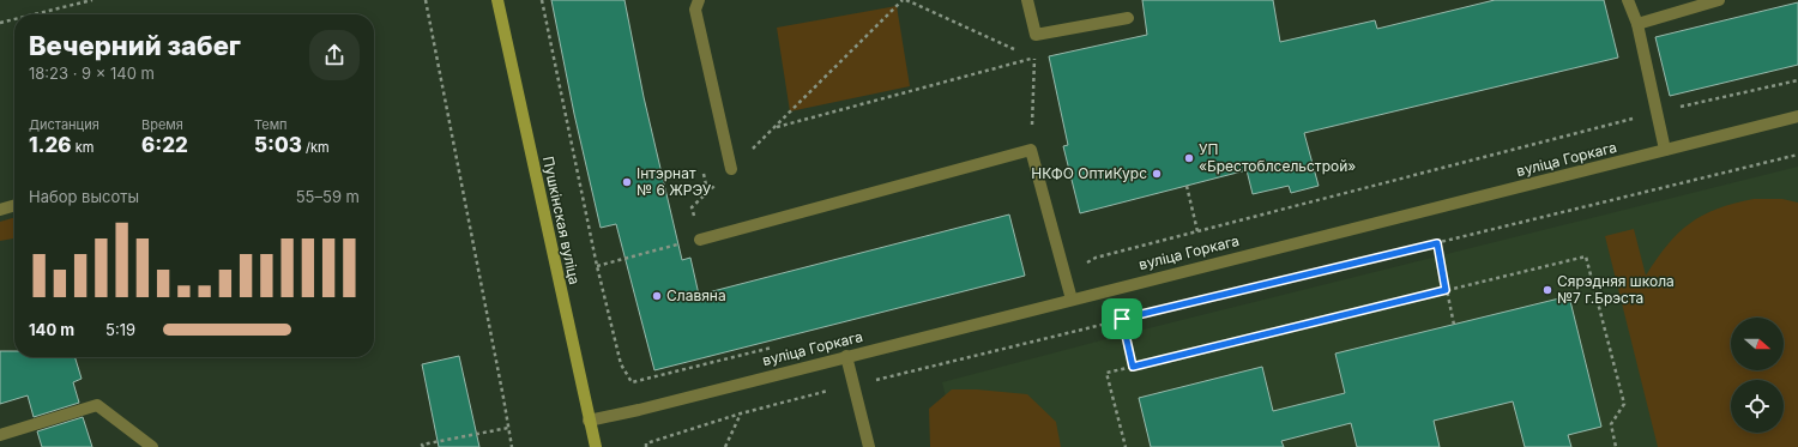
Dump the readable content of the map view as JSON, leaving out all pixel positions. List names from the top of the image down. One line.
{"streets":{"main road":["Пушкінская вуліца"],"street":["вуліца Горкага"]},"crossings":[["вуліца Горкага","Пушкінская вуліца"]],"places":["УП «Брестоблсельстрой»","НКФО ОптиКурс","Інтэрнат № 6 ЖРЭУ","Сярэдняя школа №7 г.Брэста","Славяна"],"north":"right","page":{"heading":["Вечерний забег","18:23 · 9 × 140 m"],"stats":[["Дистанция","1.26 km"],["Время","6:22"],["Темп","5:03 /km"]],"chart":["Набор высоты","55–59 m"],"list":[{"name":"140 m","note":"5:19"}]}}
